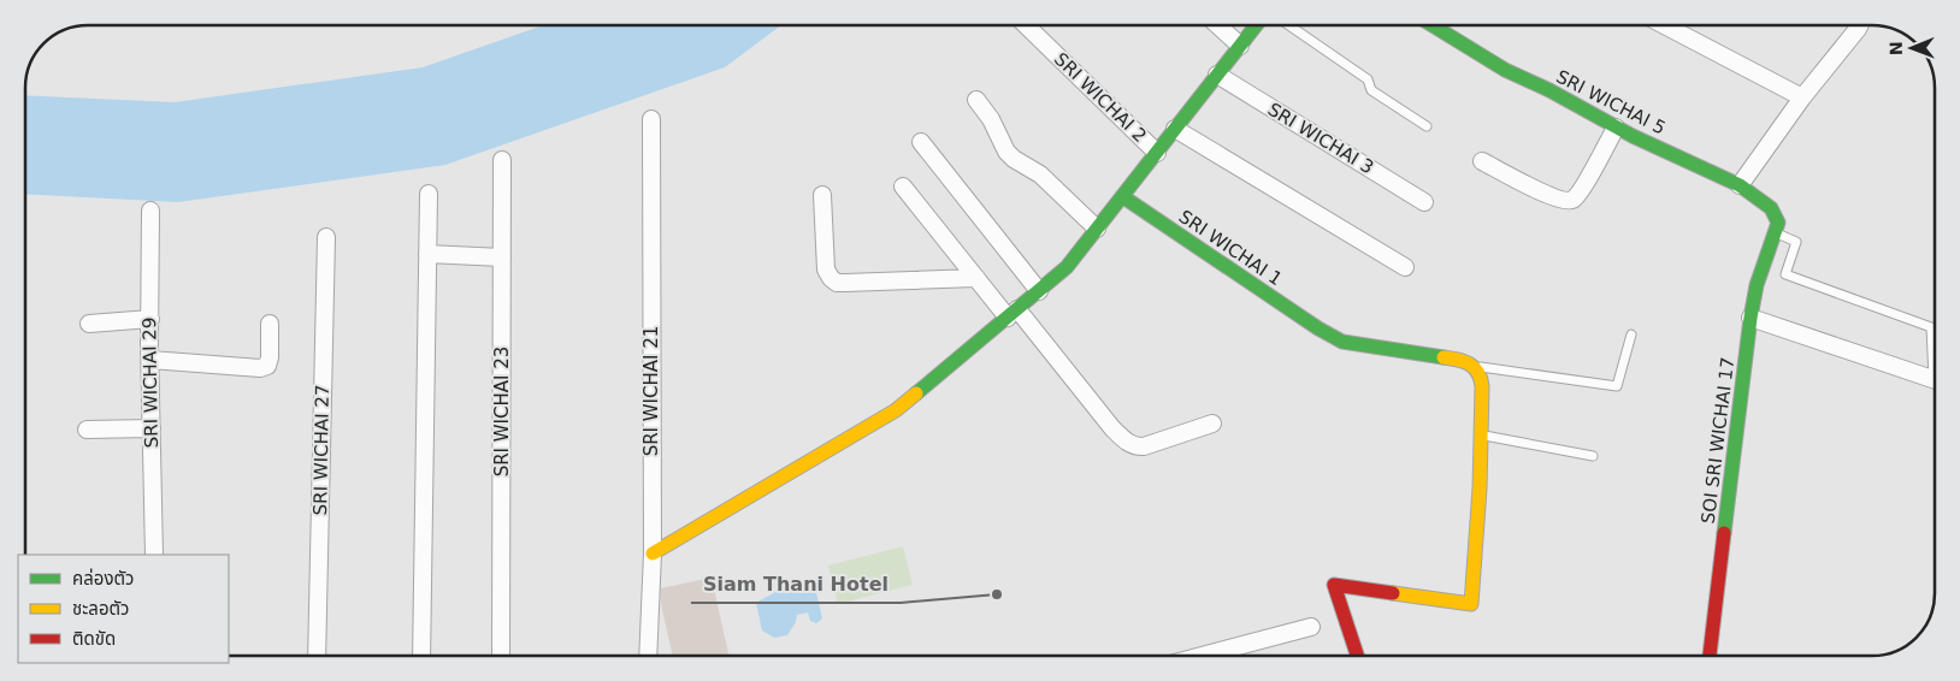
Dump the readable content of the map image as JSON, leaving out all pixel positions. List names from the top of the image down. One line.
{"streets":{"street":["SRI WICHAI 2","SRI WICHAI 5","SRI WICHAI 3","SRI WICHAI 1","SRI WICHAI 29","SRI WICHAI 21","SRI WICHAI 23","SOI SRI WICHAI 17","SRI WICHAI 27"]},"crossings":[["SRI WICHAI 5","SOI SRI WICHAI 17"]],"places":["Siam Thani Hotel"],"legend":["คล่องตัว","ชะลอตัว","ติดขัด"],"north":"left"}
